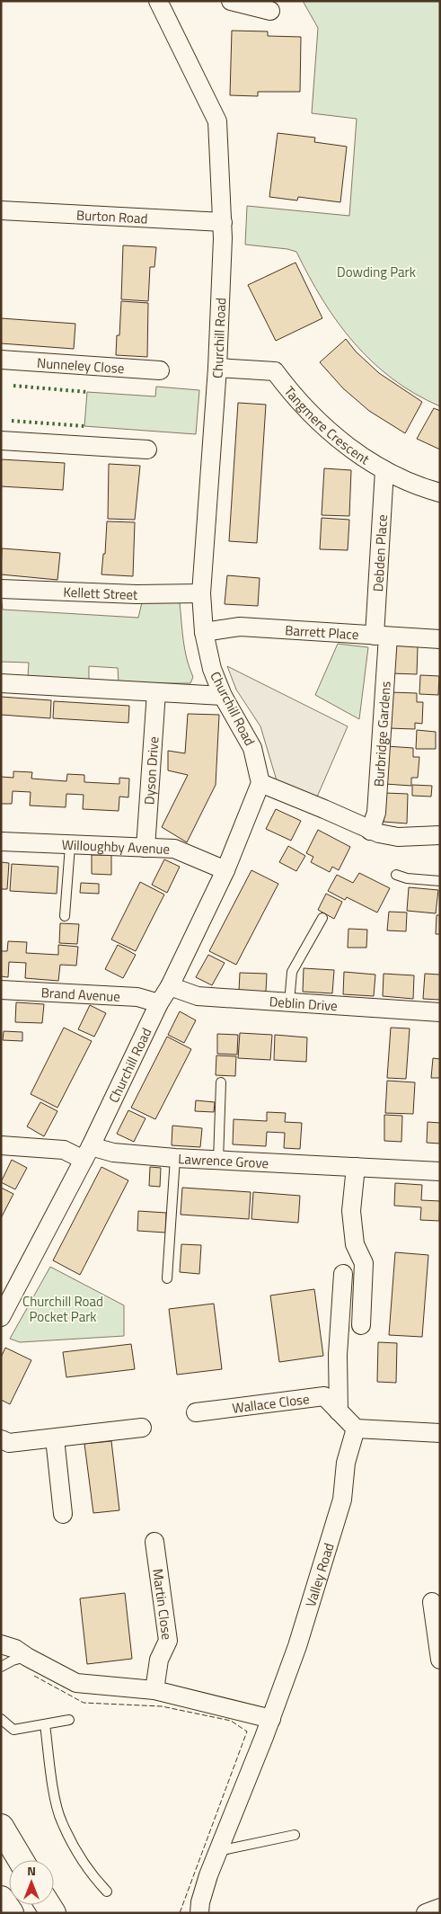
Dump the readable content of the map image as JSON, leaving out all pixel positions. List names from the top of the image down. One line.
{"streets":{"street":["Burton Road","Churchill Road","Nunneley Close","Tangmere Crescent","Debden Place","Kellett Street","Barrett Place","Burbridge Gardens","Dyson Drive","Willoughby Avenue","Brand Avenue","Deblin Drive","Lawrence Grove","Wallace Close","Valley Road","Martin Close"]},"crossings":[["Burton Road","Churchill Road"],["Churchill Road","Tangmere Crescent"],["Churchill Road","Kellett Street"],["Churchill Road","Barrett Place"],["Churchill Road","Willoughby Avenue"],["Churchill Road","Brand Avenue"],["Churchill Road","Deblin Drive"],["Churchill Road","Lawrence Grove"],["Tangmere Crescent","Debden Place"],["Debden Place","Barrett Place"],["Debden Place","Burbridge Gardens"],["Barrett Place","Burbridge Gardens"],["Dyson Drive","Willoughby Avenue"]],"parks":["Dowding Park","Churchill Road Pocket Park"],"north":"top"}
